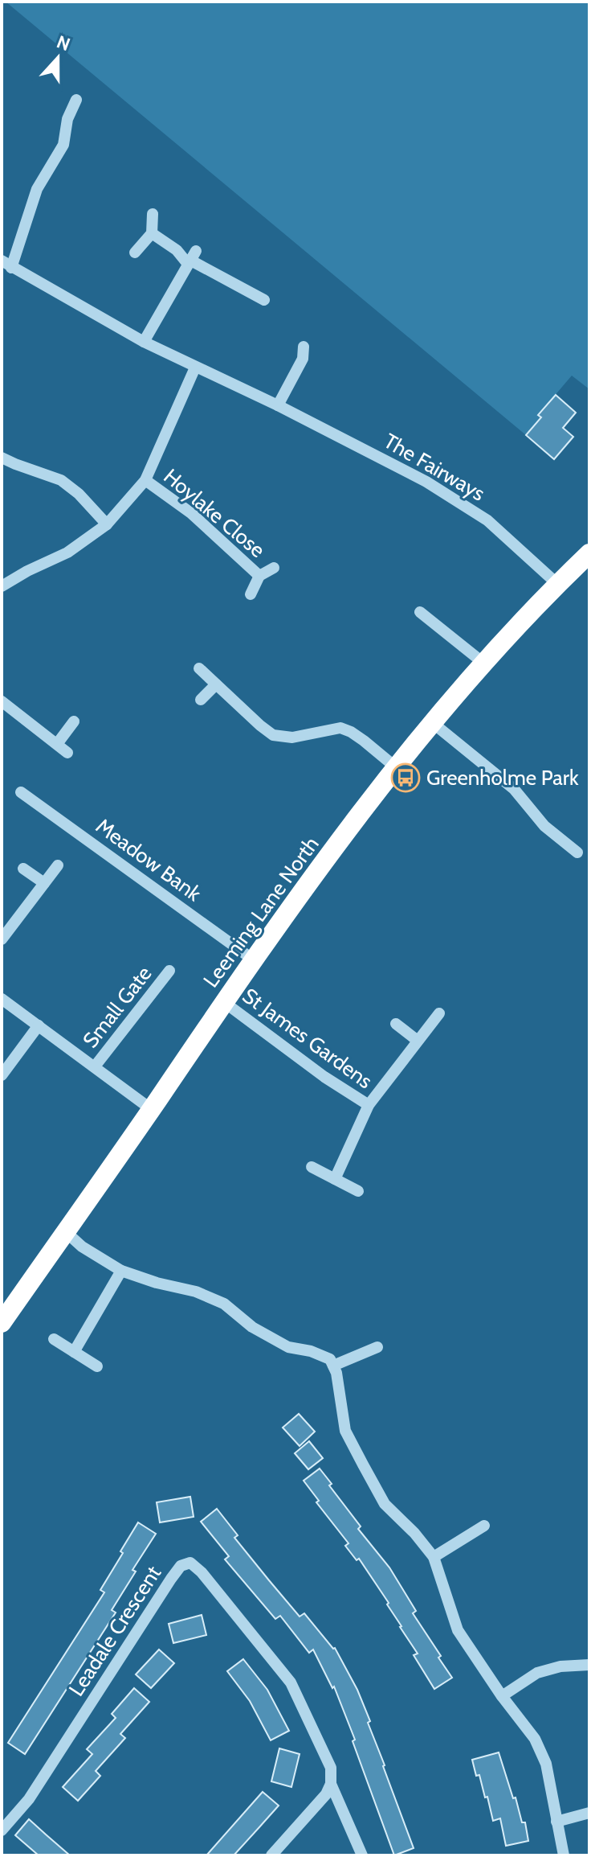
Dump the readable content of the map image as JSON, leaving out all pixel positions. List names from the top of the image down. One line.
{"streets":{"highway":["Leeming Lane North"],"street":["The Fairways","Hoylake Close","Meadow Bank","Small Gate","St James Gardens","Leadale Crescent"]},"crossings":[["The Fairways","Leeming Lane North"],["Meadow Bank","Leeming Lane North"],["Leeming Lane North","St James Gardens"]],"places":{"bus stop":["Greenholme Park"]},"north":"top"}
